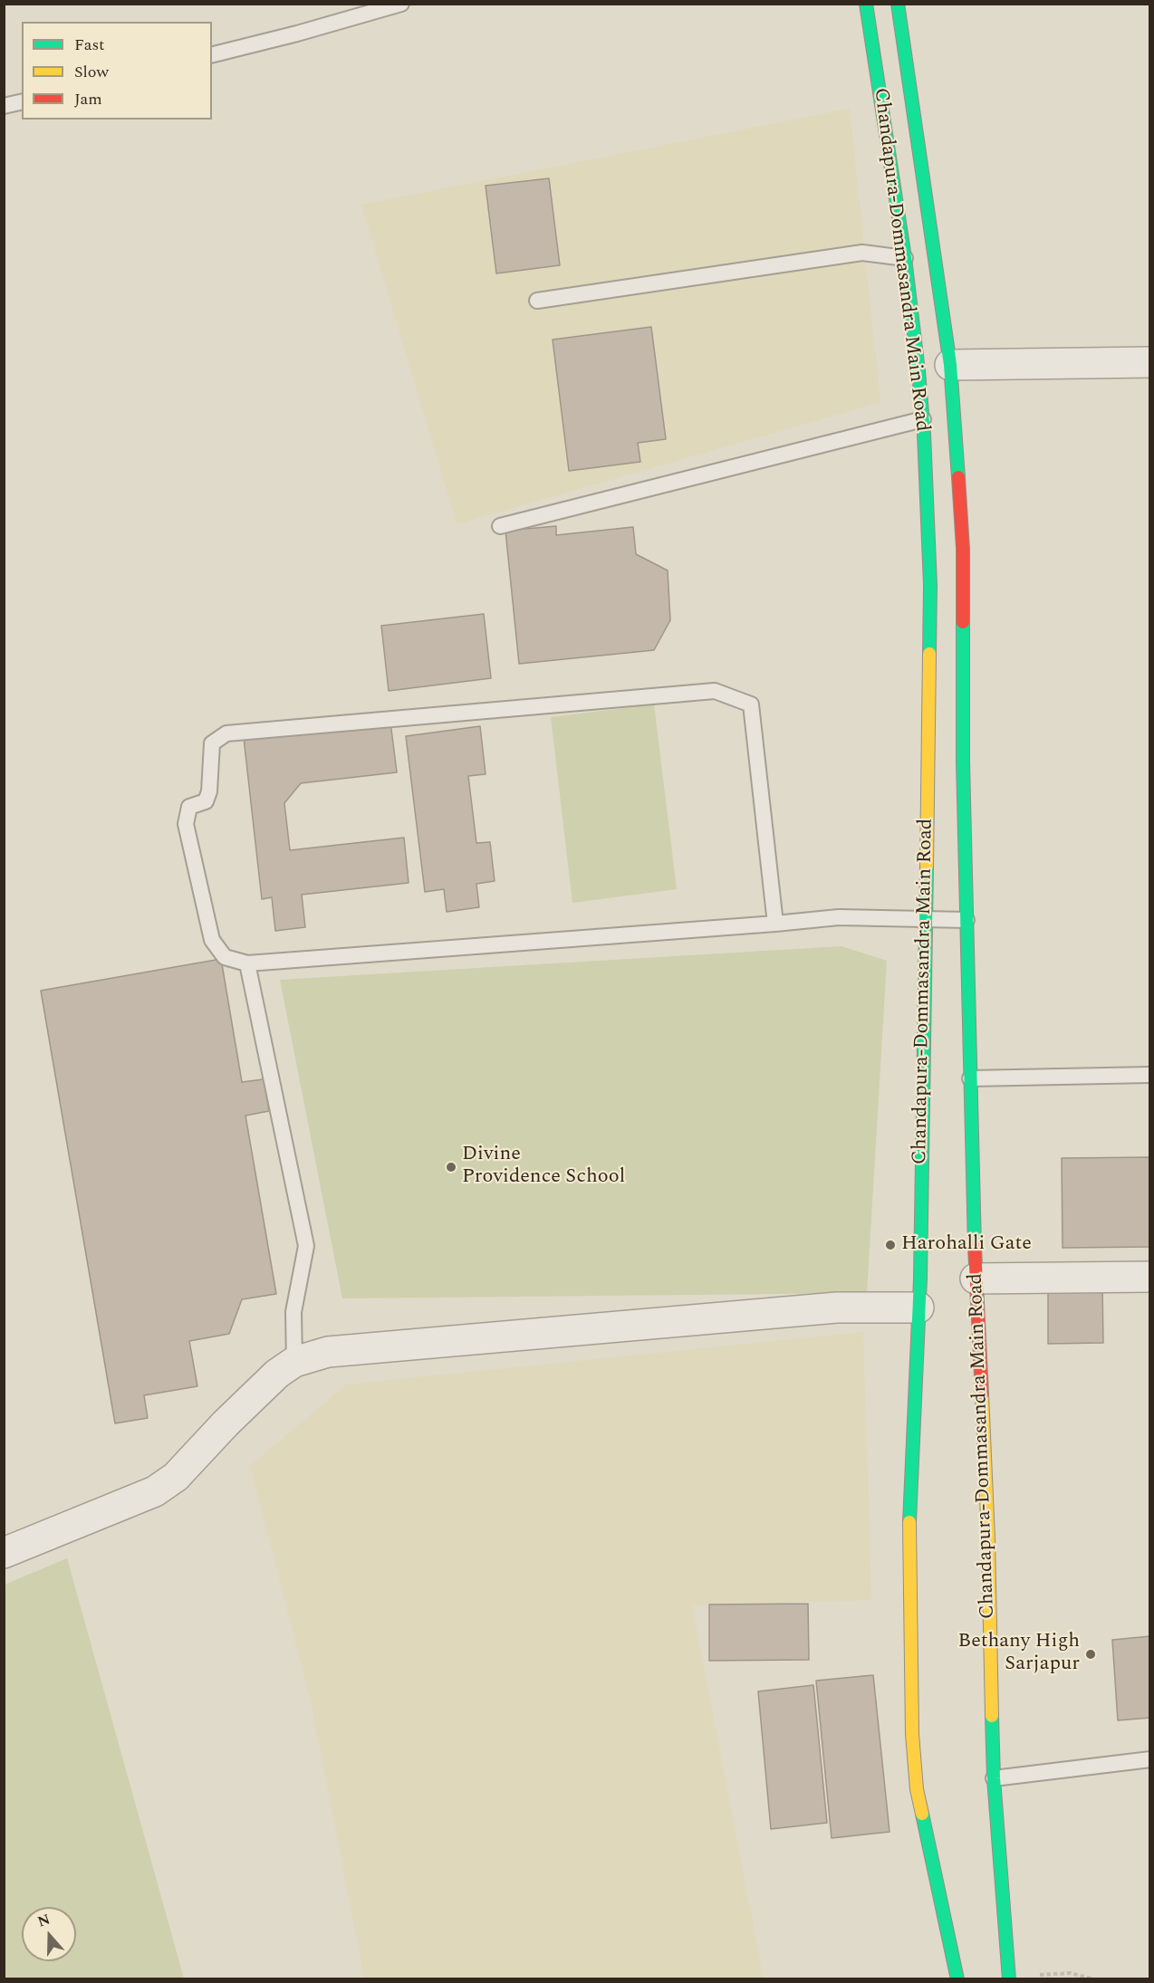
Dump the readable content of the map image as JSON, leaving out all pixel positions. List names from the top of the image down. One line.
{"streets":{"main road":["Chandapura-Dommasandra Main Road"]},"places":["Divine Providence School","Harohalli Gate","Bethany High Sarjapur"],"legend":["Fast","Slow","Jam"],"north":"top"}
